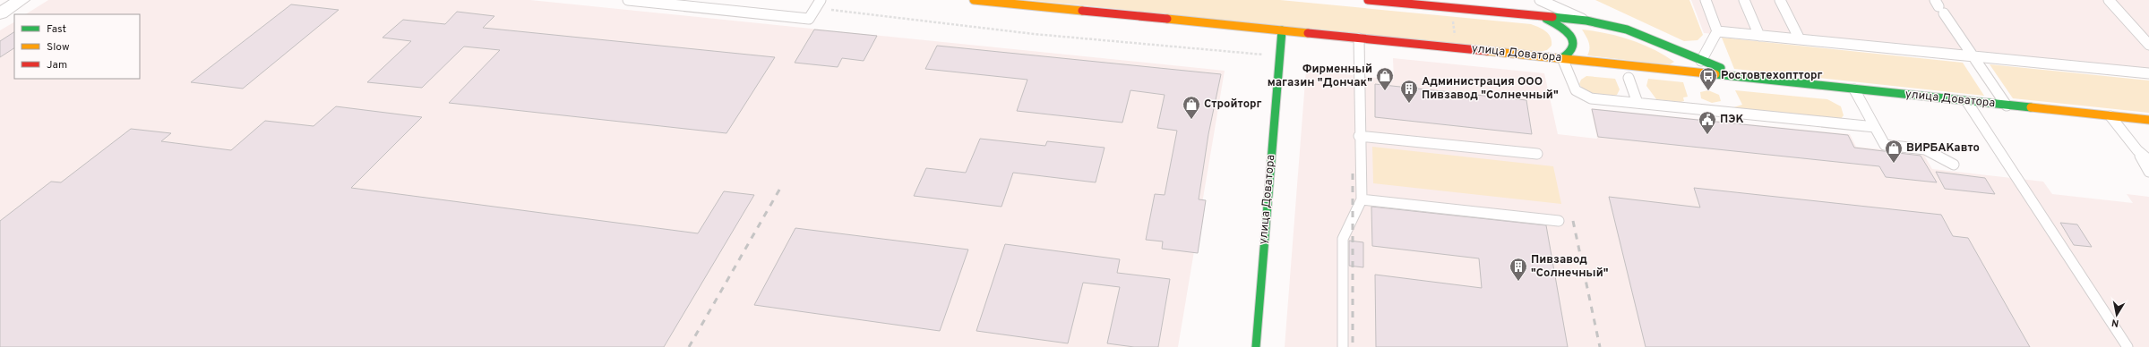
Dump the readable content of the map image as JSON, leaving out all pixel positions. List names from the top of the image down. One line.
{"streets":{"street":["улица Доватора"]},"places":{"shop":["Фирменный магазин \"Дончак\"","Стройторг","ВИРБАКавто"],"bus stop":["Ростовтехоптторг"],"building":["Администрация ООО Пивзавод \"Солнечный\"","Пивзавод \"Солнечный\""],"public building":["ПЭК"]},"legend":["Fast","Slow","Jam"],"north":"bottom"}
